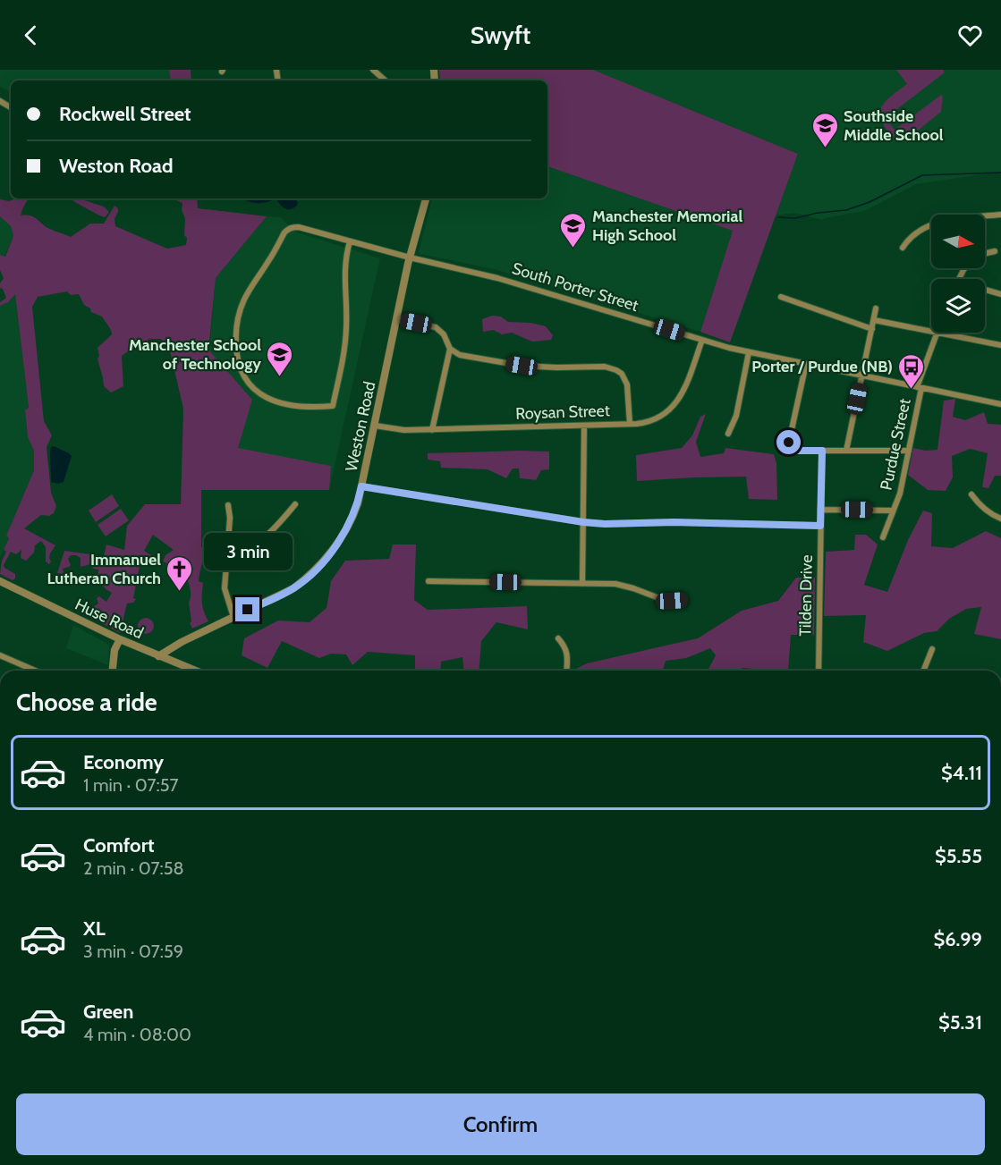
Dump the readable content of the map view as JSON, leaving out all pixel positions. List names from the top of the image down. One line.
{"streets":{"street":["South Porter Street","Roysan Street","Weston Road","Purdue Street","Tilden Drive","Huse Road"]},"crossings":[["South Porter Street","Roysan Street"],["South Porter Street","Weston Road"],["South Porter Street","Purdue Street"],["Roysan Street","Weston Road"],["Weston Road","Huse Road"]],"places":{"school or university":["Southside Middle School","Manchester Memorial High School","Manchester School of Technology"],"bus stop":["Porter / Purdue (NB)"],"church":["Immanuel Lutheran Church"]},"north":"right","page":{"header":"Swyft","banner":["Rockwell Street","Weston Road"],"bubble":"3 min","heading":"Choose a ride","list":[{"name":"Economy","note":"1 min · 07:57","value":"$4.11"},{"name":"Comfort","note":"2 min · 07:58","value":"$5.55"},{"name":"XL","note":"3 min · 07:59","value":"$6.99"},{"name":"Green","note":"4 min · 08:00","value":"$5.31"}],"buttons":"Confirm"}}
